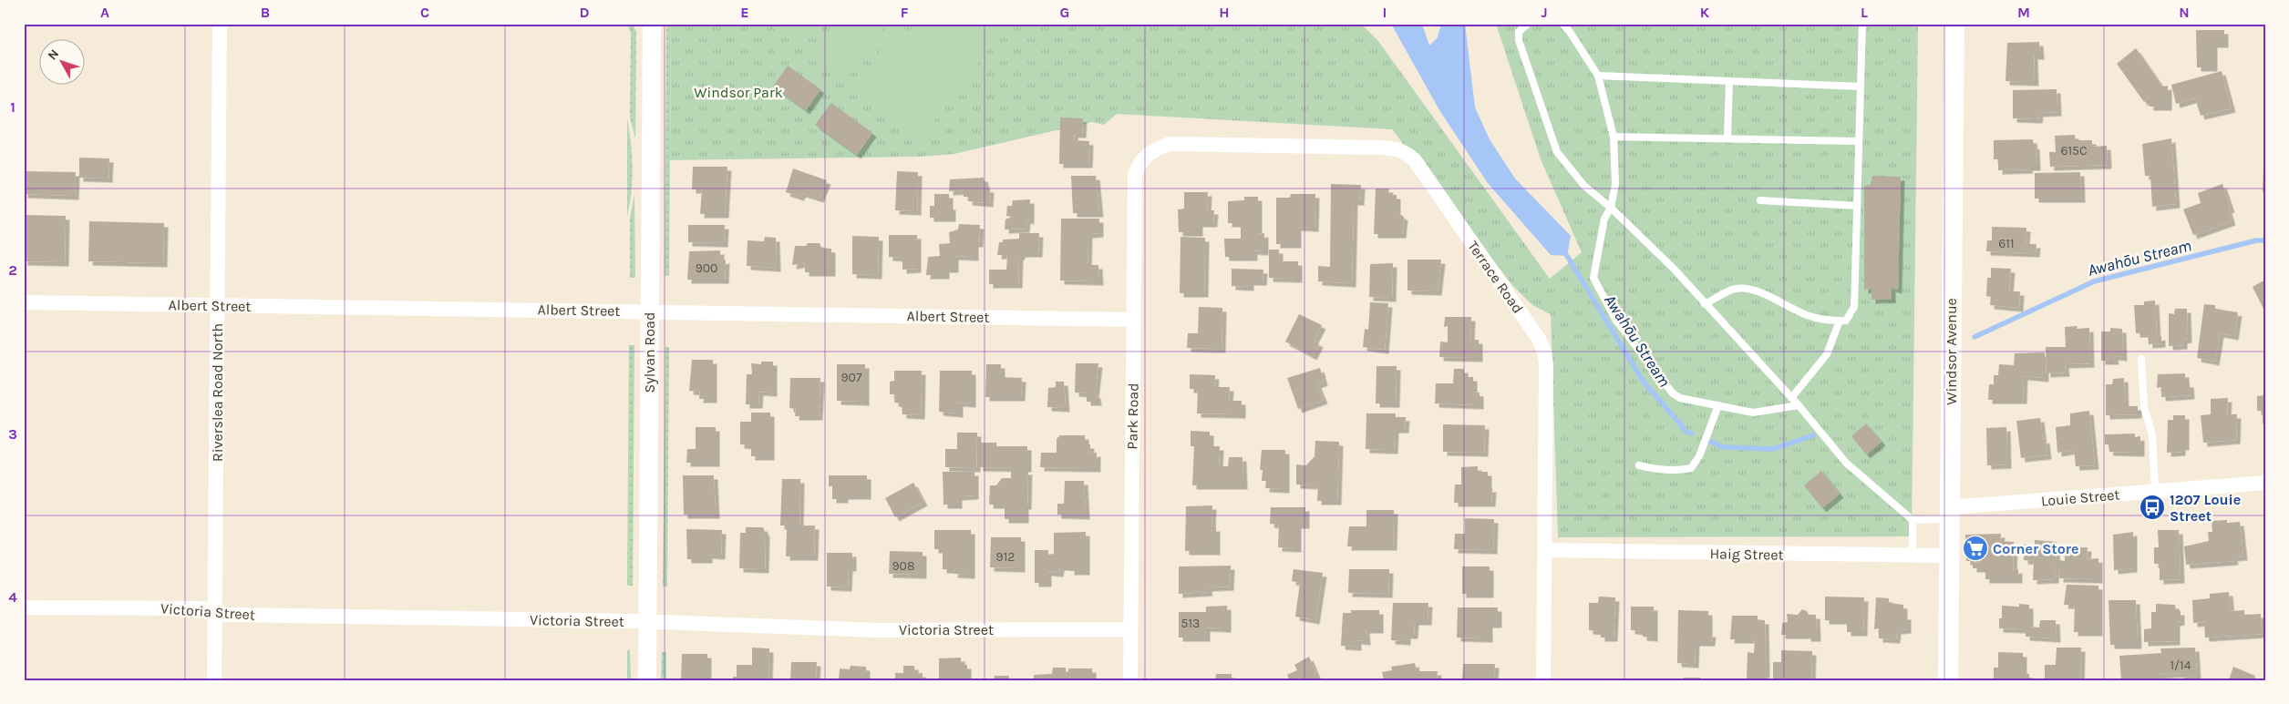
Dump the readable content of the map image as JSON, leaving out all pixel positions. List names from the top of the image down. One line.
{"streets":{"main road":["Windsor Avenue"],"street":["Terrace Road","Albert Street","Sylvan Road","Riverslea Road North","Park Road","Louie Street","Haig Street","Victoria Street"]},"crossings":[["Terrace Road","Park Road"],["Terrace Road","Haig Street"],["Albert Street","Sylvan Road"],["Albert Street","Riverslea Road North"],["Albert Street","Park Road"],["Windsor Avenue","Louie Street"],["Windsor Avenue","Haig Street"],["Sylvan Road","Victoria Street"],["Riverslea Road North","Victoria Street"],["Park Road","Victoria Street"]],"water":["Awahōu Stream"],"parks":["Windsor Park"],"places":{"bus stop":["1207 Louie Street"],"supermarket":["Corner Store"]},"house_numbers":["615C","611","900","907","912","908","513","1/14"],"north":"top left","grid":{"columns":["A","B","C","D","E","F","G","H","I","J","K","L","M","N"],"rows":["1","2","3","4"]}}
